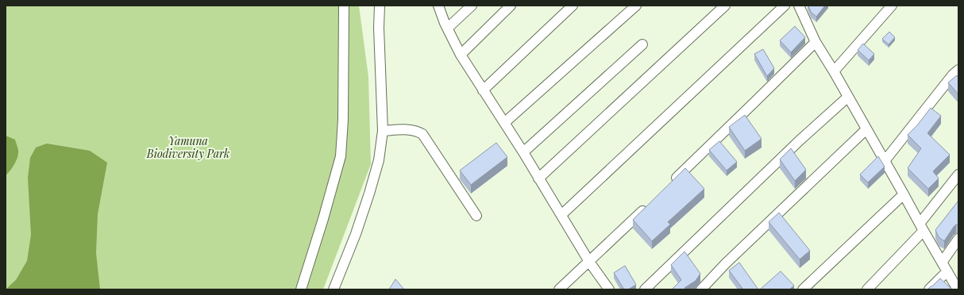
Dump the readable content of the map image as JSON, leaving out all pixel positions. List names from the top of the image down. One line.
{"parks":["Yamuna Biodiversity Park"]}
